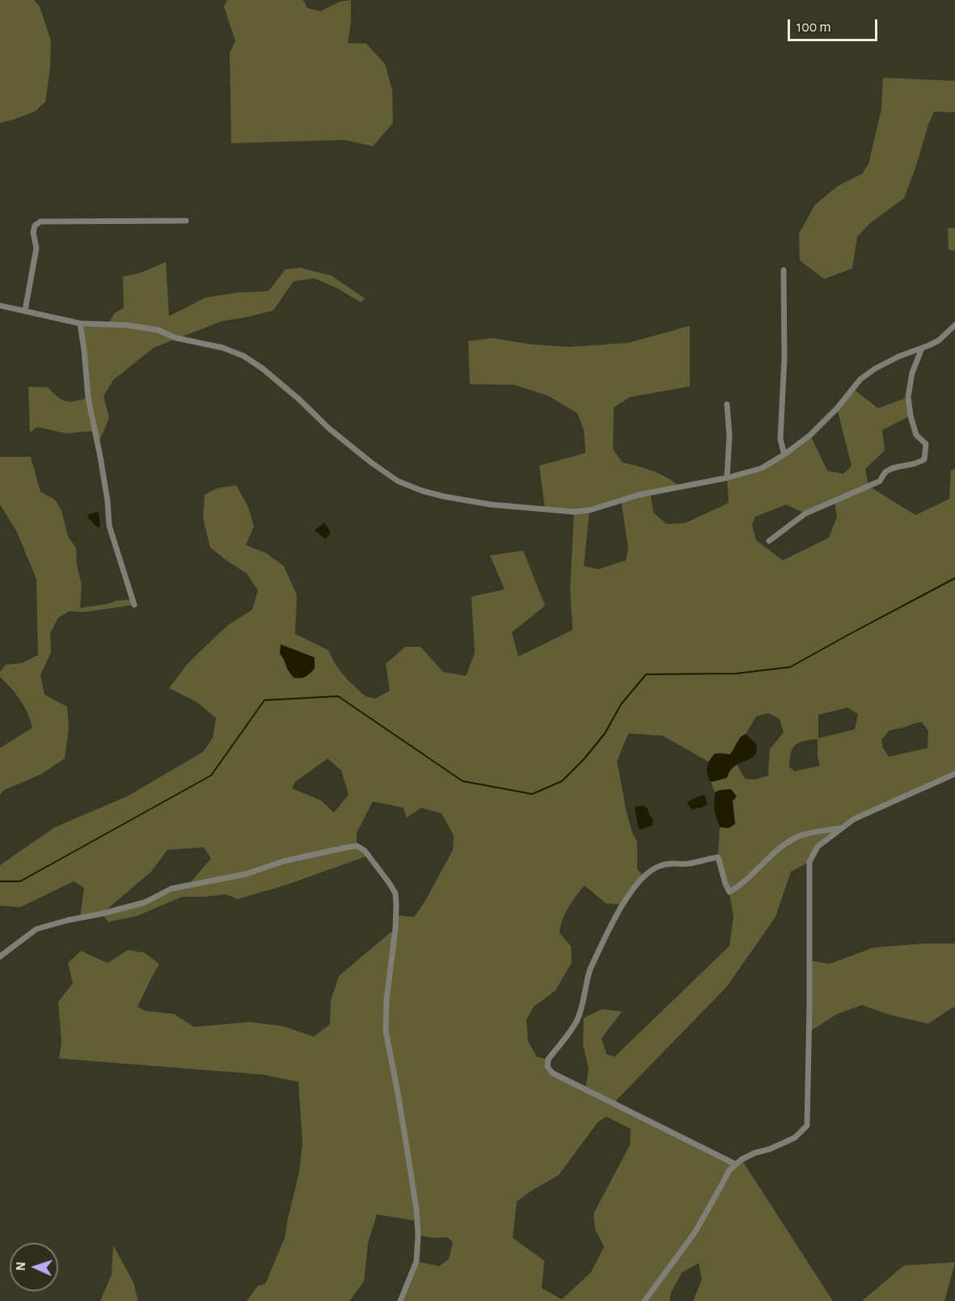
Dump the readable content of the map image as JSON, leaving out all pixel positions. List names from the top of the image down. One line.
{"scale_bar":"100 m","north":"left"}
